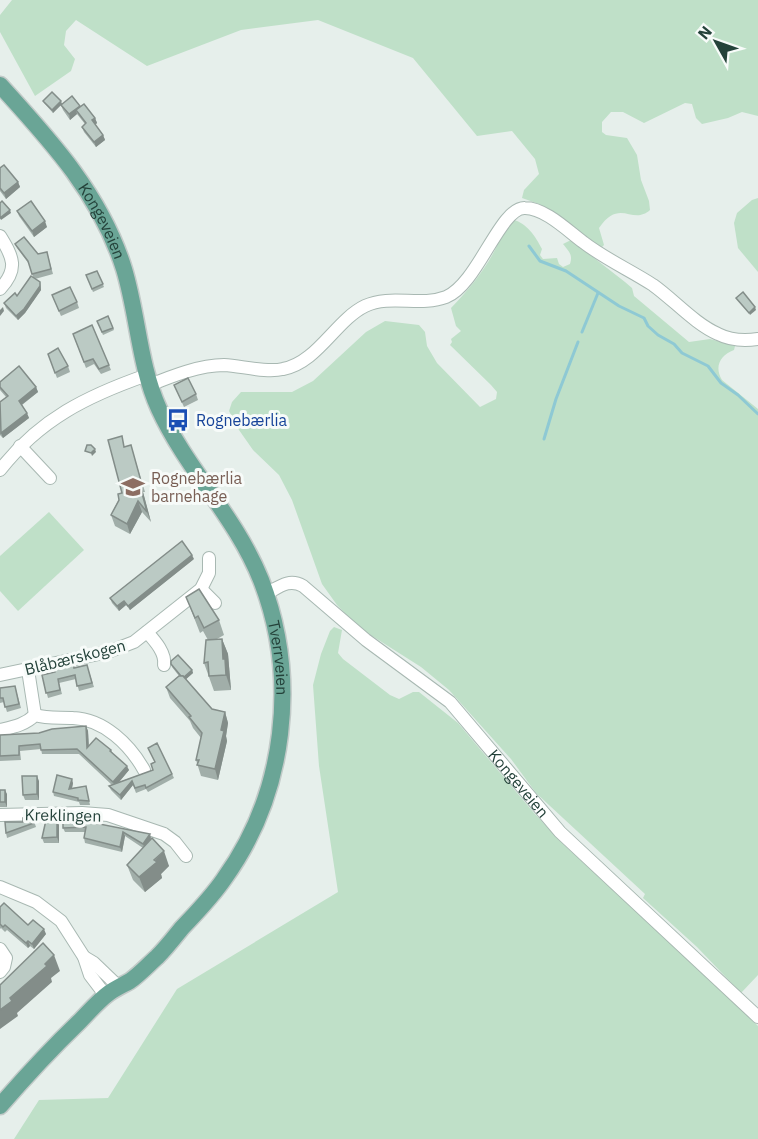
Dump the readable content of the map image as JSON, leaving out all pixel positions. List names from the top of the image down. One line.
{"streets":{"main road":["Kongeveien","Tverrveien"],"street":["Blåbærskogen","Kreklingen"]},"crossings":[["Kongeveien","Tverrveien"]],"places":{"bus stop":["Rognebærlia"],"school or university":["Rognebærlia barnehage"]},"north":"top left"}
